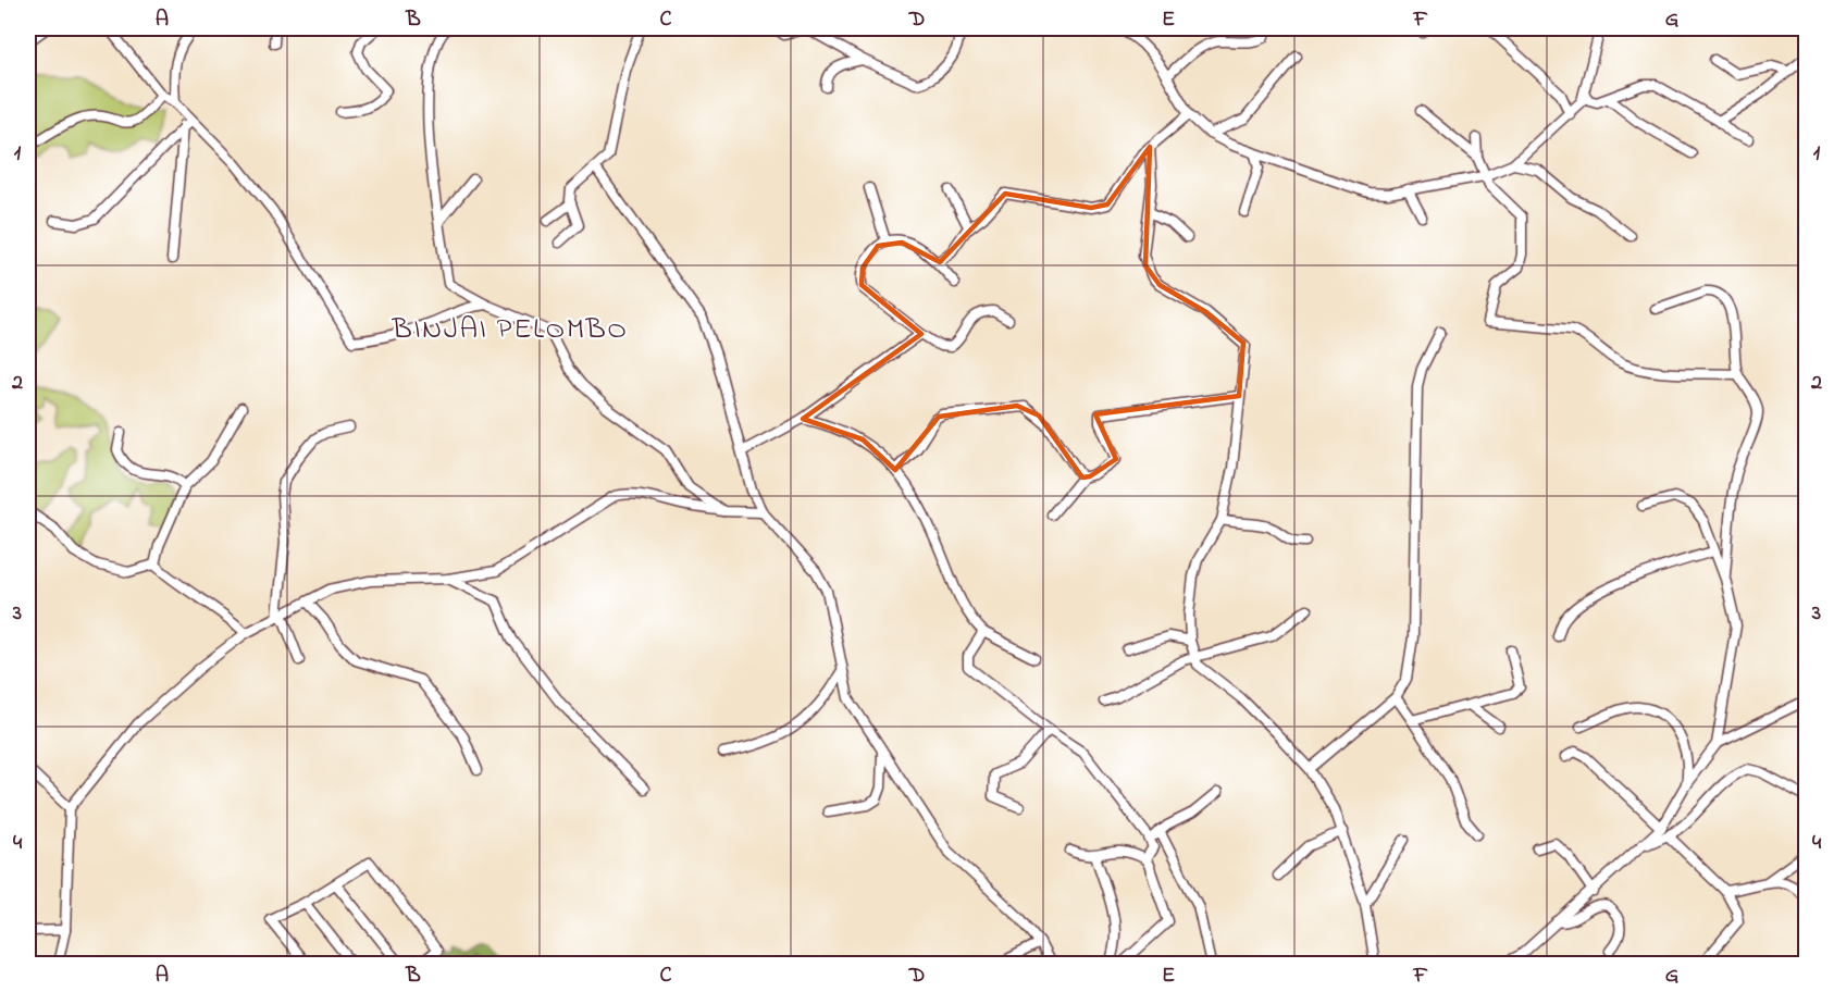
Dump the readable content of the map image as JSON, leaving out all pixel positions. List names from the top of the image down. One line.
{"districts":["BINJAI PELOMBO"],"grid":{"columns":["A","B","C","D","E","F","G"],"rows":["1","2","3","4"]}}
